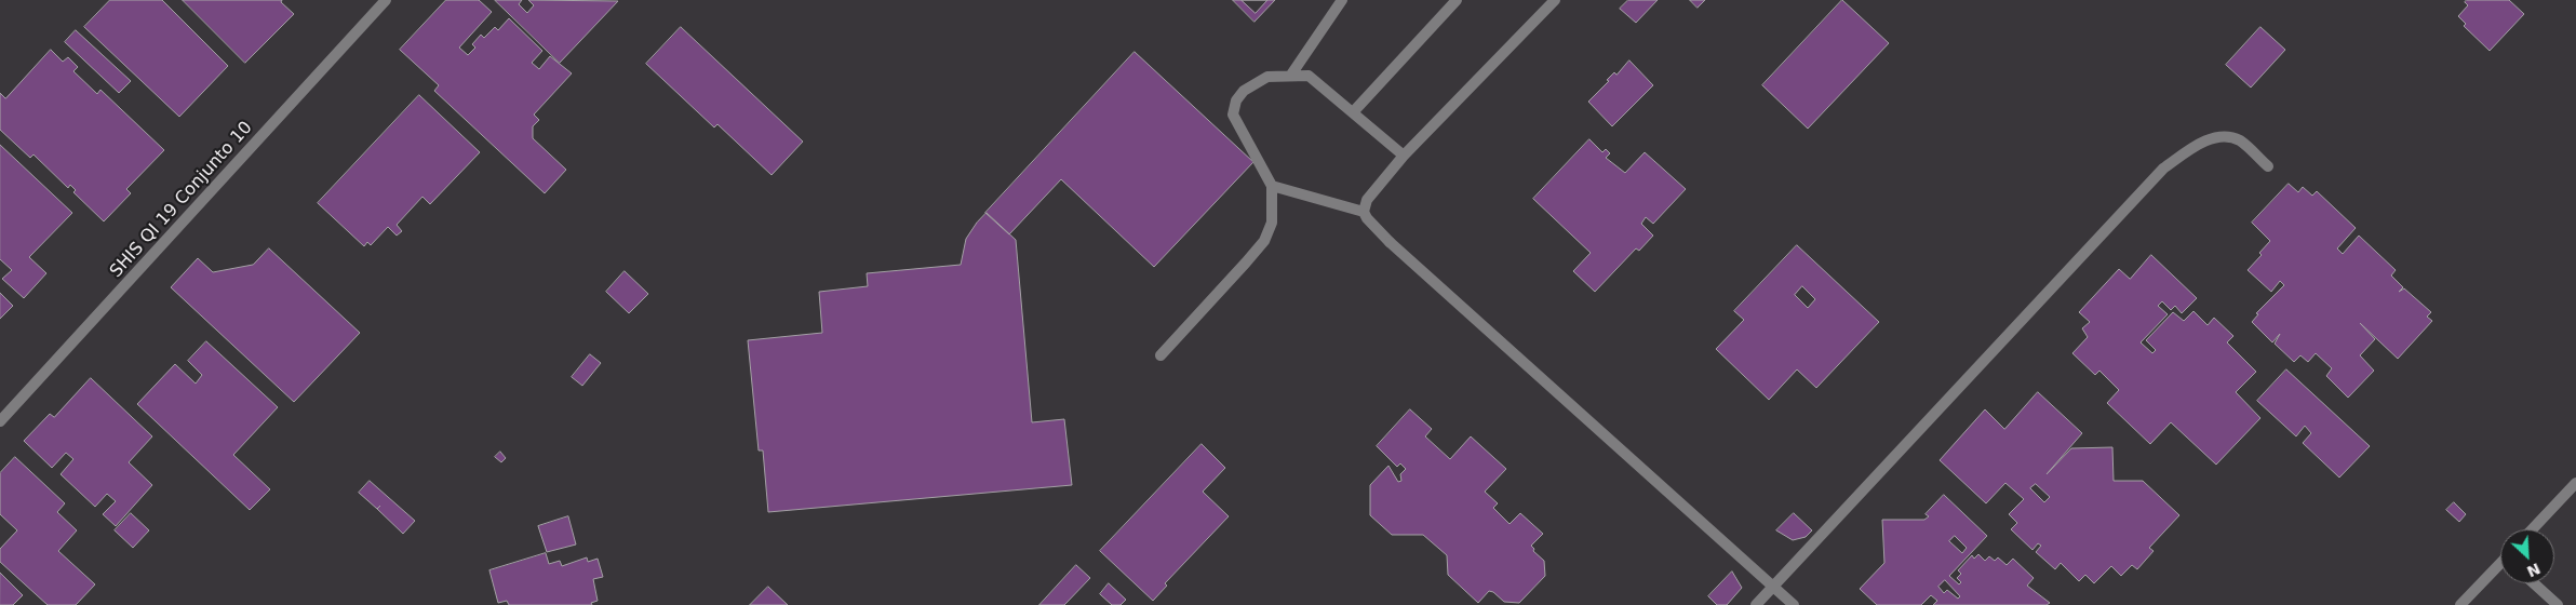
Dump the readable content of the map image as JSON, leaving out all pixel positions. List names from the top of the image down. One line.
{"streets":{"street":["SHIS QI 19 Conjunto 10"]},"north":"bottom right"}
